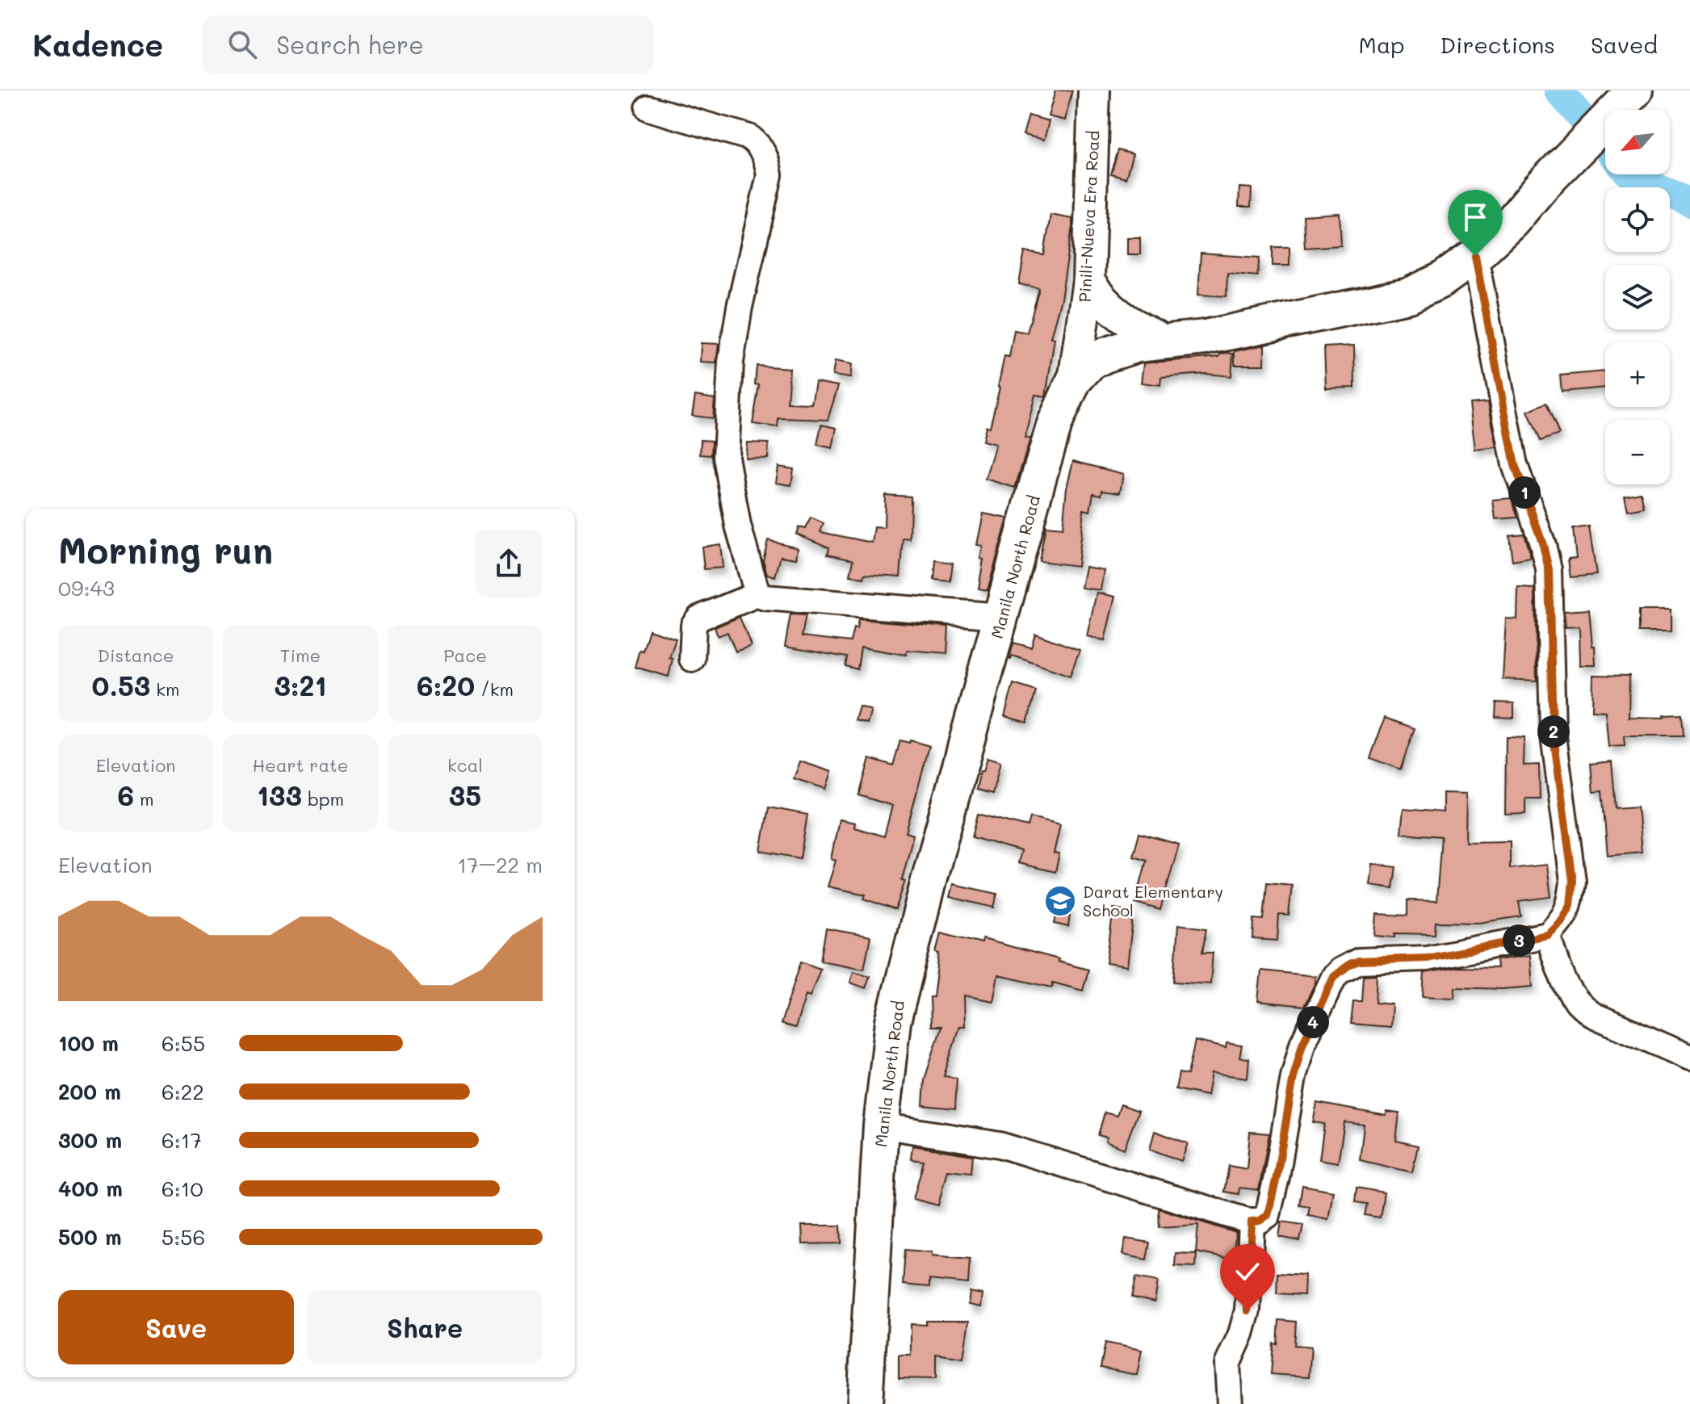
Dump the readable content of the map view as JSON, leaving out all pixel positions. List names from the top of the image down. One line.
{"streets":{"highway":["Manila North Road"],"main road":["Pinili-Nueva Era Road"]},"crossings":[["Pinili-Nueva Era Road","Manila North Road"]],"places":{"school or university":["Darat Elementary School"]},"north":"bottom left","page":{"header":"Kadence","search":"Search here","nav":["Map","Directions","Saved"],"map_buttons":["+","−"],"pins":["1","2","3","4"],"heading":["Morning run","09:43"],"stats":[["Distance","0.53 km"],["Time","3:21"],["Pace","6:20 /km"],["Elevation","6 m"],["Heart rate","133 bpm"],["kcal","35"]],"chart":["Elevation","17–22 m"],"list":[{"name":"100 m","note":"6:55"},{"name":"200 m","note":"6:22"},{"name":"300 m","note":"6:17"},{"name":"400 m","note":"6:10"},{"name":"500 m","note":"5:56"}],"buttons":["Save","Share"]}}
